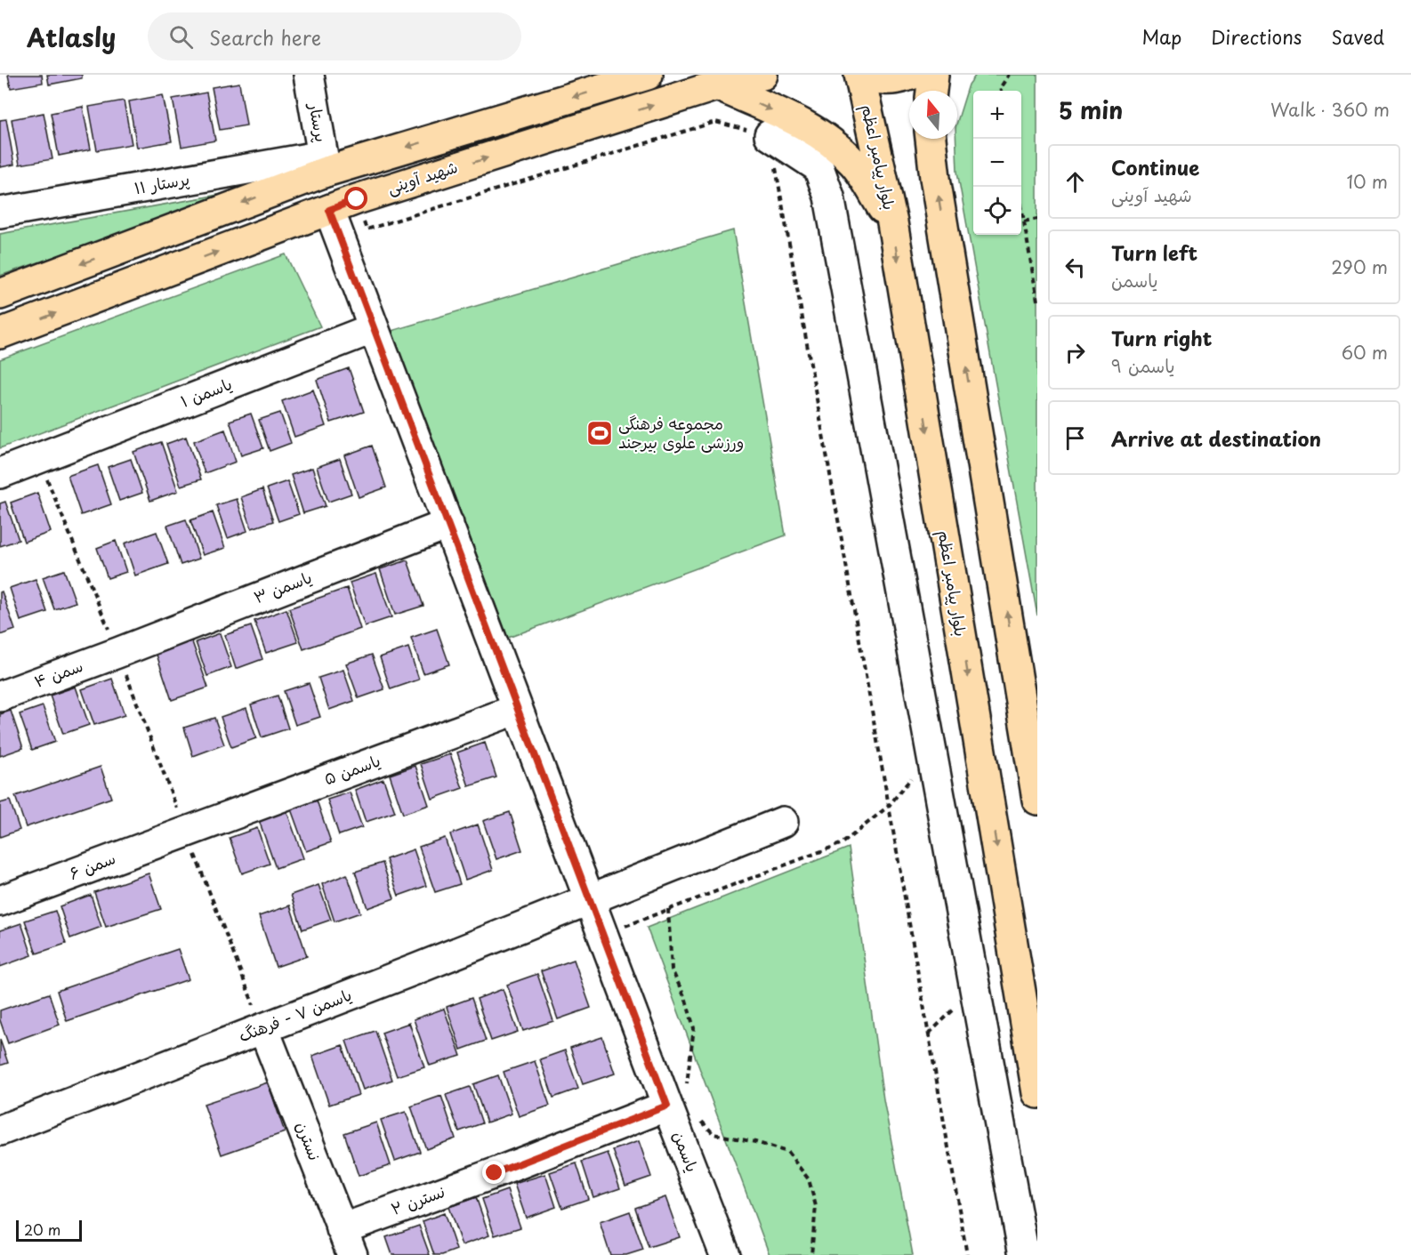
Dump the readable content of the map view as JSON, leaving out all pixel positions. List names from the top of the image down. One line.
{"streets":{"main road":["بلوار پیامبر اعظم","شهید آوینی"],"street":["پرستار","پرستار ۱۱","یاسمن ۱","یاسمن ۳","سمن ۴","یاسمن ۵","سمن ۶","یاسمن ۷ - فرهنگ","نسترن","یاسمن","نسترن ۲"]},"crossings":[["پرستار","شهید آوینی"],["پرستار","پرستار ۱۱"],["شهید آوینی","پرستار ۱۱"],["شهید آوینی","یاسمن"],["یاسمن ۱","یاسمن"],["یاسمن ۳","سمن ۴"],["یاسمن ۳","یاسمن"],["یاسمن ۵","سمن ۶"],["یاسمن ۵","یاسمن"],["یاسمن ۷ - فرهنگ","نسترن"],["یاسمن ۷ - فرهنگ","یاسمن"],["نسترن","نسترن ۲"],["یاسمن","نسترن ۲"]],"places":{"sports":["مجموعه فرهنگی ورزشی علوی بیرجند"]},"scale_bar":"20 m","north":"top","page":{"header":"Atlasly","search":"Search here","nav":["Map","Directions","Saved"],"heading":["5 min","Walk · 360 m"],"map_buttons":["+","−"],"list":[["Continue","شهید آوینی","10 m"],["Turn left","یاسمن","290 m"],["Turn right","یاسمن ۹","60 m"],"Arrive at destination"],"scale":"20 m"}}
